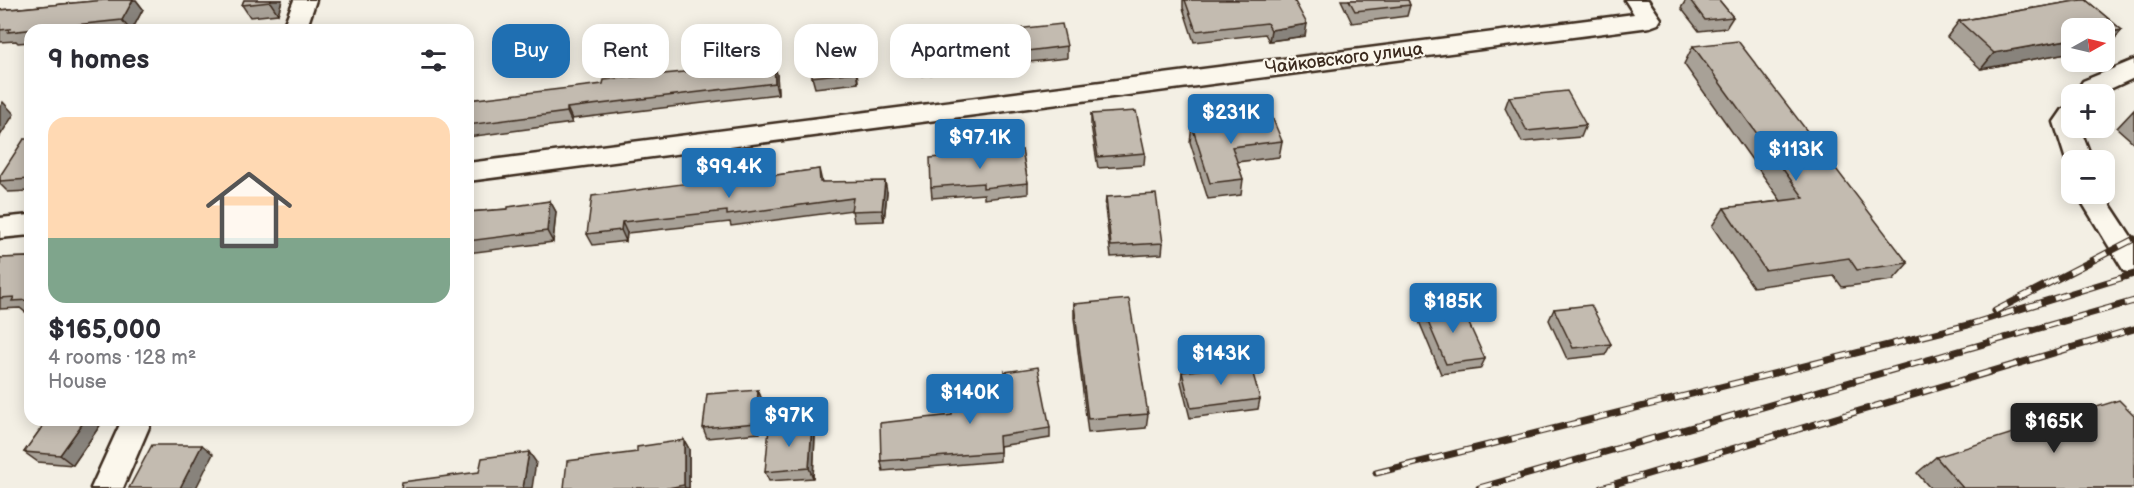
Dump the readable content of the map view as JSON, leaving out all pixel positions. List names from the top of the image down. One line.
{"streets":{"street":["Чайковского улица"]},"north":"right","page":{"map_buttons":["+","−"],"chip":["Buy","Rent","Filters","New","Apartment"],"heading":"9 homes","price":["$231K","$97.1K","$113K","$99.4K","$185K","$143K","$140K","$97K","$165K"],"list":[{"name":"$165,000","note":"4 rooms · 128 m² · House"}]}}
